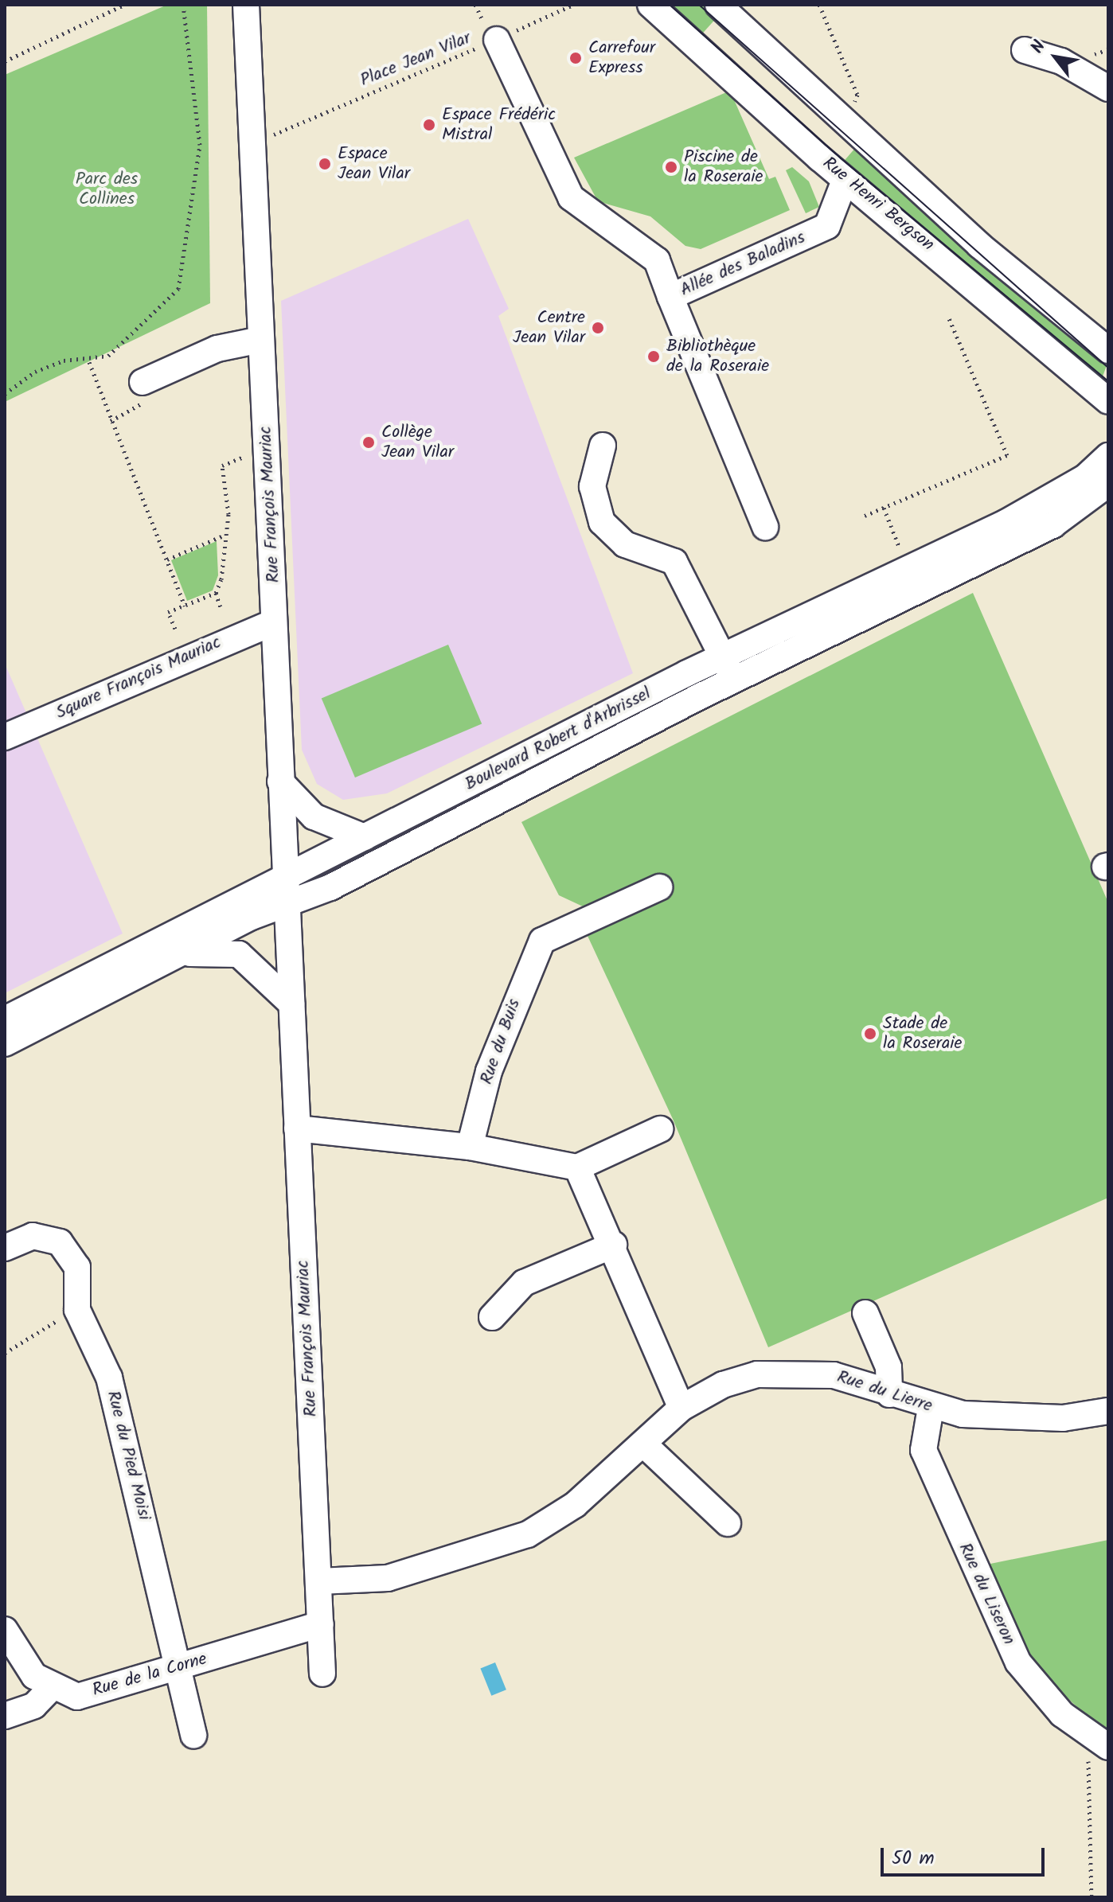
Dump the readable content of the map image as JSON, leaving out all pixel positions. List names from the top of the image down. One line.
{"streets":{"street":["Rue Henri Bergson","Allée des Baladins","Rue François Mauriac","Square François Mauriac","Boulevard Robert d'Arbrissel","Rue du Buis","Rue du Lierre","Rue du Pied Moisi","Rue du Liseron","Rue de la Corne"],"path":["Place Jean Vilar"]},"crossings":[["Place Jean Vilar","Allée des Baladins"],["Rue François Mauriac","Square François Mauriac"],["Rue François Mauriac","Boulevard Robert d'Arbrissel"],["Rue François Mauriac","Rue du Lierre"],["Rue François Mauriac","Rue de la Corne"],["Rue du Lierre","Rue du Liseron"],["Rue du Pied Moisi","Rue de la Corne"]],"parks":["Parc des Collines"],"places":["Carrefour Express","Espace Frédéric Mistral","Espace Jean Vilar","Piscine de la Roseraie","Centre Jean Vilar","Bibliothèque de la Roseraie","Collège Jean Vilar","Stade de la Roseraie"],"scale_bar":"50 m","north":"top left"}
